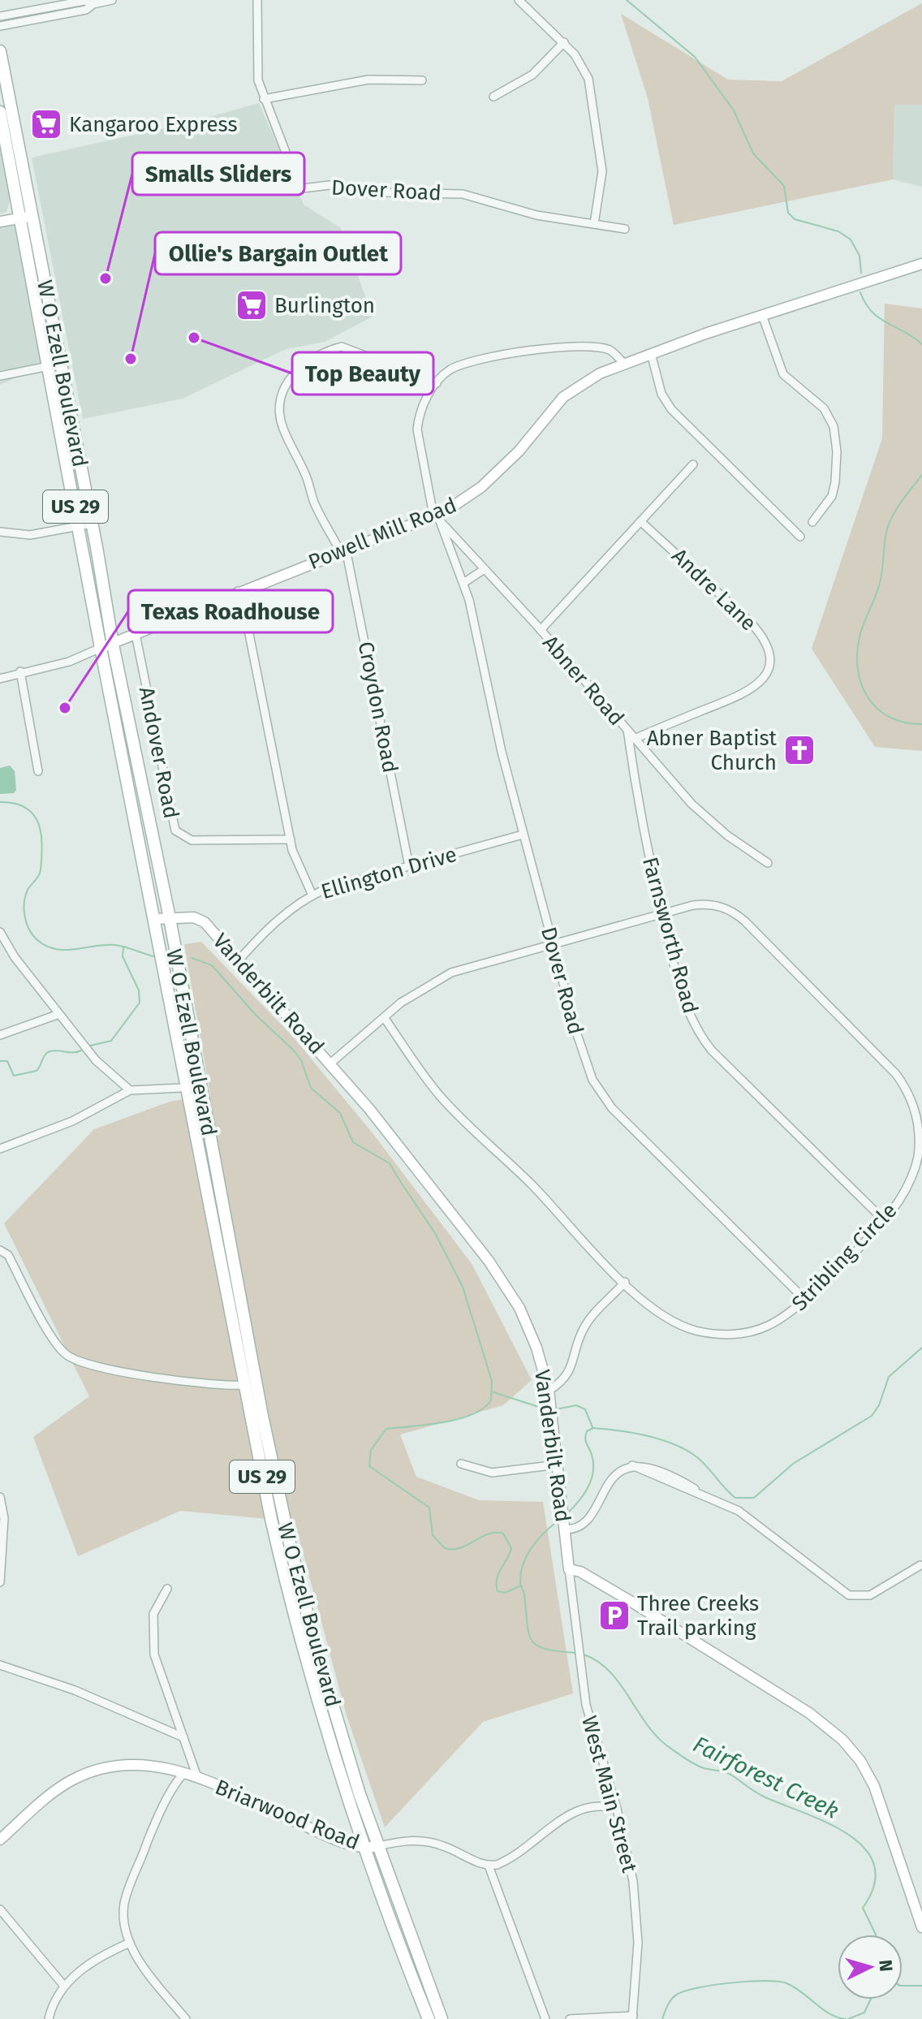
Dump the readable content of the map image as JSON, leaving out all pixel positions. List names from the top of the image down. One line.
{"streets":{"main road":["W O Ezell Boulevard","US 29"],"street":["Dover Road","Powell Mill Road","Andre Lane","Abner Road","Croydon Road","Andover Road","Ellington Drive","Farnsworth Road","Vanderbilt Road","Stribling Circle","West Main Street","Briarwood Road"]},"crossings":[["Dover Road","Powell Mill Road"],["Dover Road","Abner Road"],["Dover Road","Croydon Road"],["Dover Road","Ellington Drive"],["Dover Road","Stribling Circle"],["W O Ezell Boulevard","Powell Mill Road"],["W O Ezell Boulevard","Vanderbilt Road"],["W O Ezell Boulevard","Briarwood Road"],["Powell Mill Road","Abner Road"],["Powell Mill Road","Croydon Road"],["Powell Mill Road","Andover Road"],["Andre Lane","Abner Road"],["Abner Road","Farnsworth Road"],["Croydon Road","Ellington Drive"],["Ellington Drive","Vanderbilt Road"],["Farnsworth Road","Stribling Circle"],["Vanderbilt Road","Stribling Circle"],["Vanderbilt Road","West Main Street"]],"water":["Fairforest Creek"],"places":{"supermarket":["Kangaroo Express","Burlington"],"other":["Smalls Sliders","Top Beauty","Ollie's Bargain Outlet","Texas Roadhouse"],"church":["Abner Baptist Church"],"parking":["Three Creeks Trail parking"]},"north":"right"}
